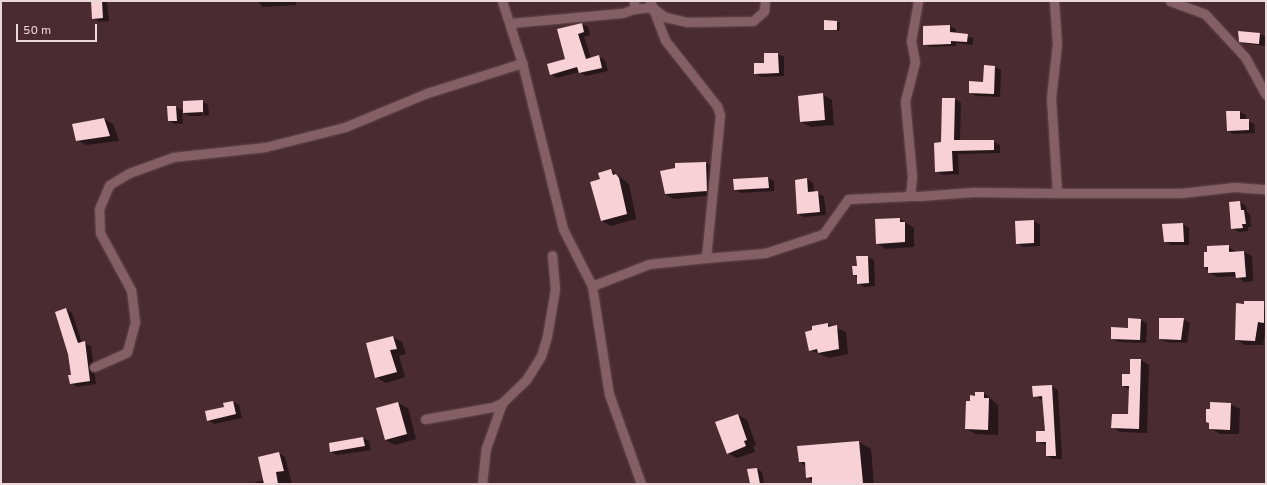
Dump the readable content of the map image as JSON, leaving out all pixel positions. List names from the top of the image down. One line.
{"scale_bar":"50 m"}
